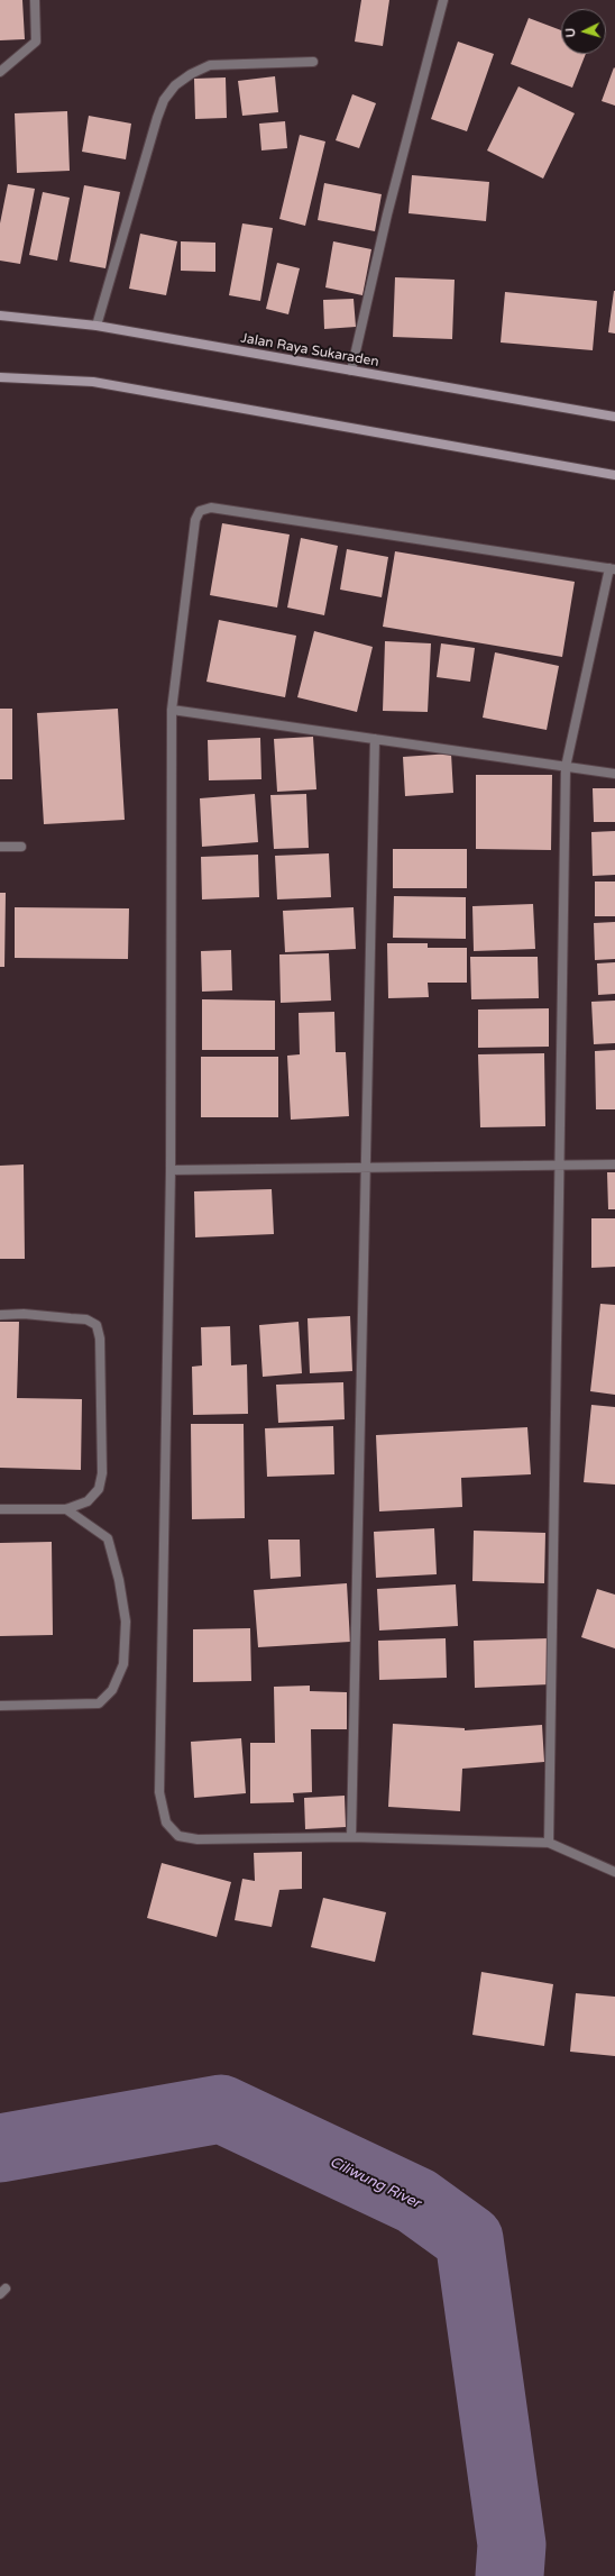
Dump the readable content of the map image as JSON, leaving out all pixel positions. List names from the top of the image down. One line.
{"streets":{"main road":["Jalan Raya Sukaraden"]},"water":["Ciliwung River"],"north":"left"}
